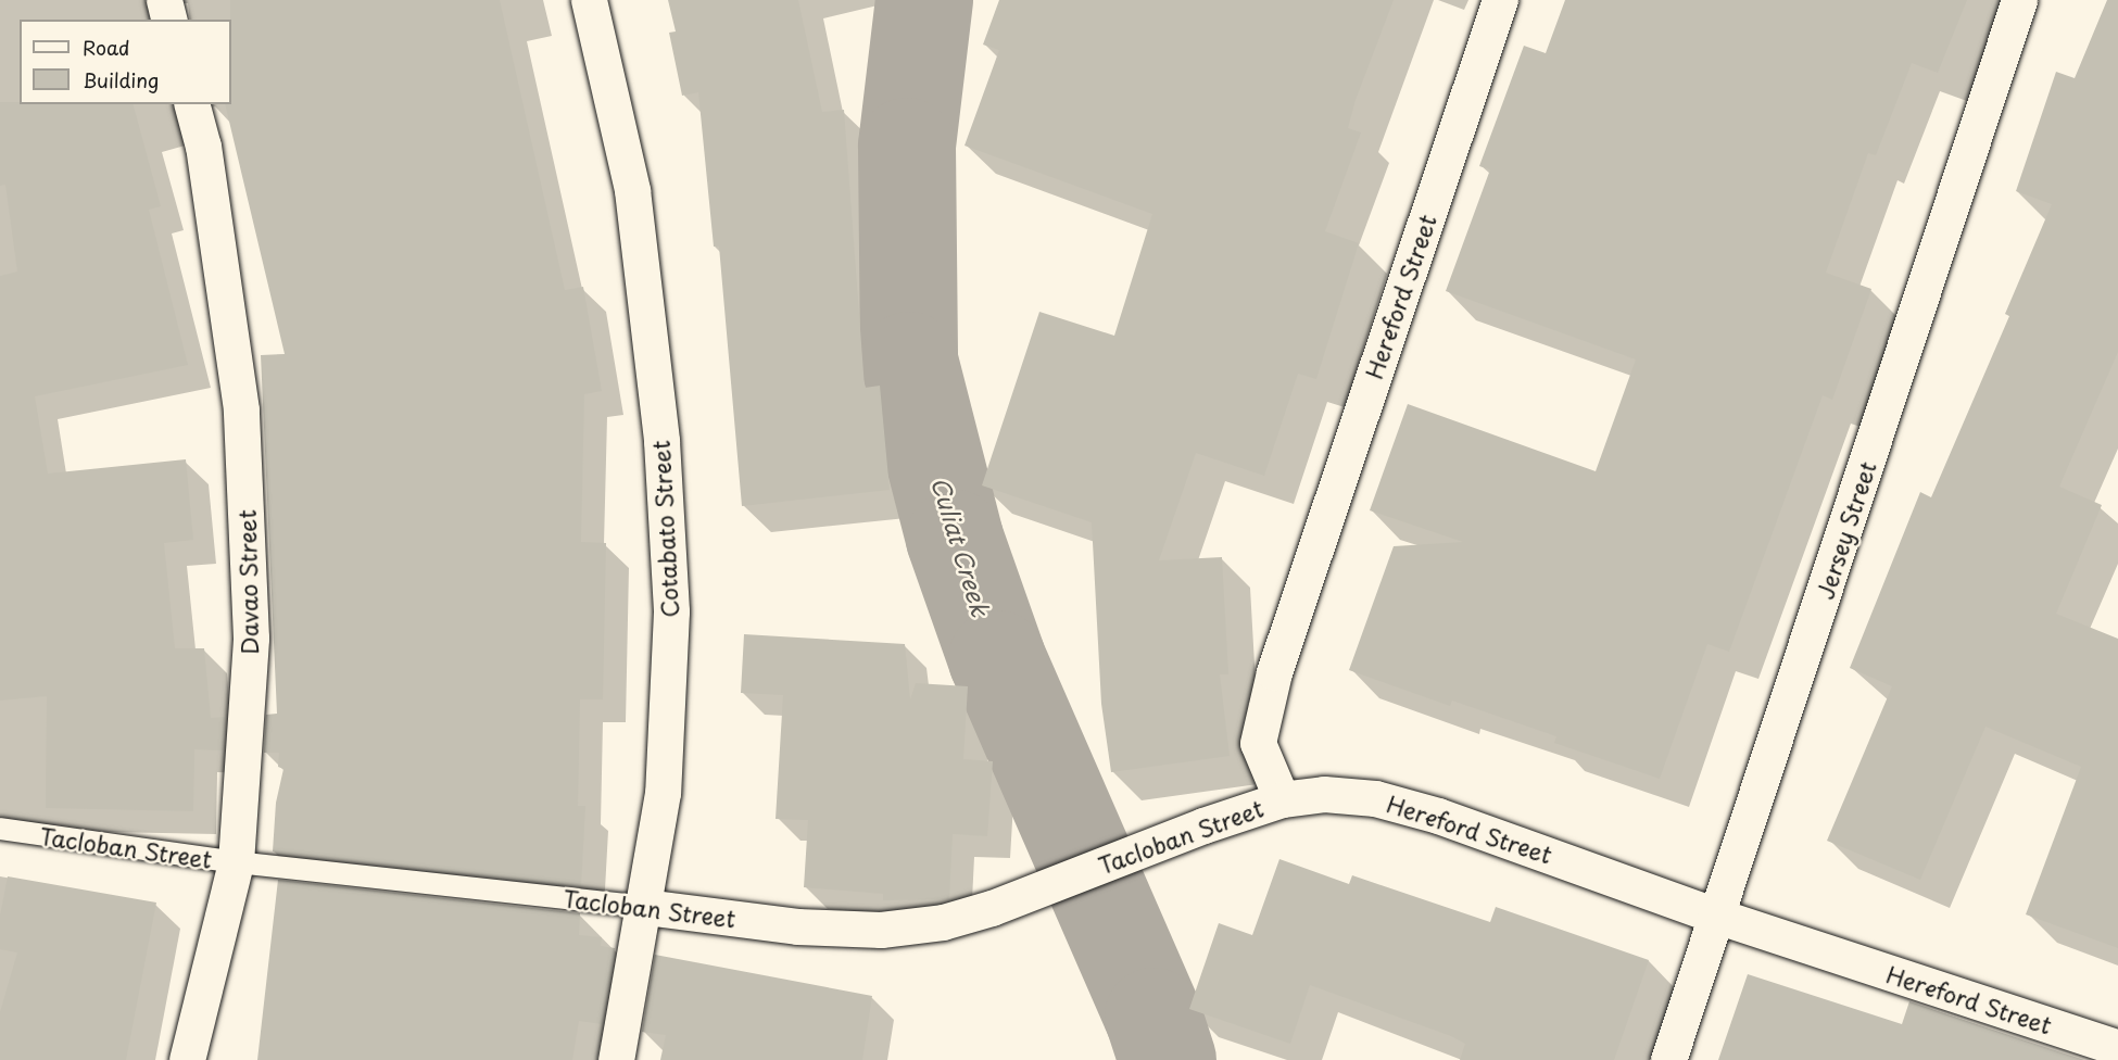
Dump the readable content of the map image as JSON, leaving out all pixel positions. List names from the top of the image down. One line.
{"streets":{"street":["Hereford Street","Cotabato Street","Jersey Street","Davao Street","Tacloban Street"]},"crossings":[["Hereford Street","Jersey Street"],["Hereford Street","Tacloban Street"],["Cotabato Street","Tacloban Street"],["Davao Street","Tacloban Street"]],"water":["Culiat Creek"],"legend":["Road","Building"]}
